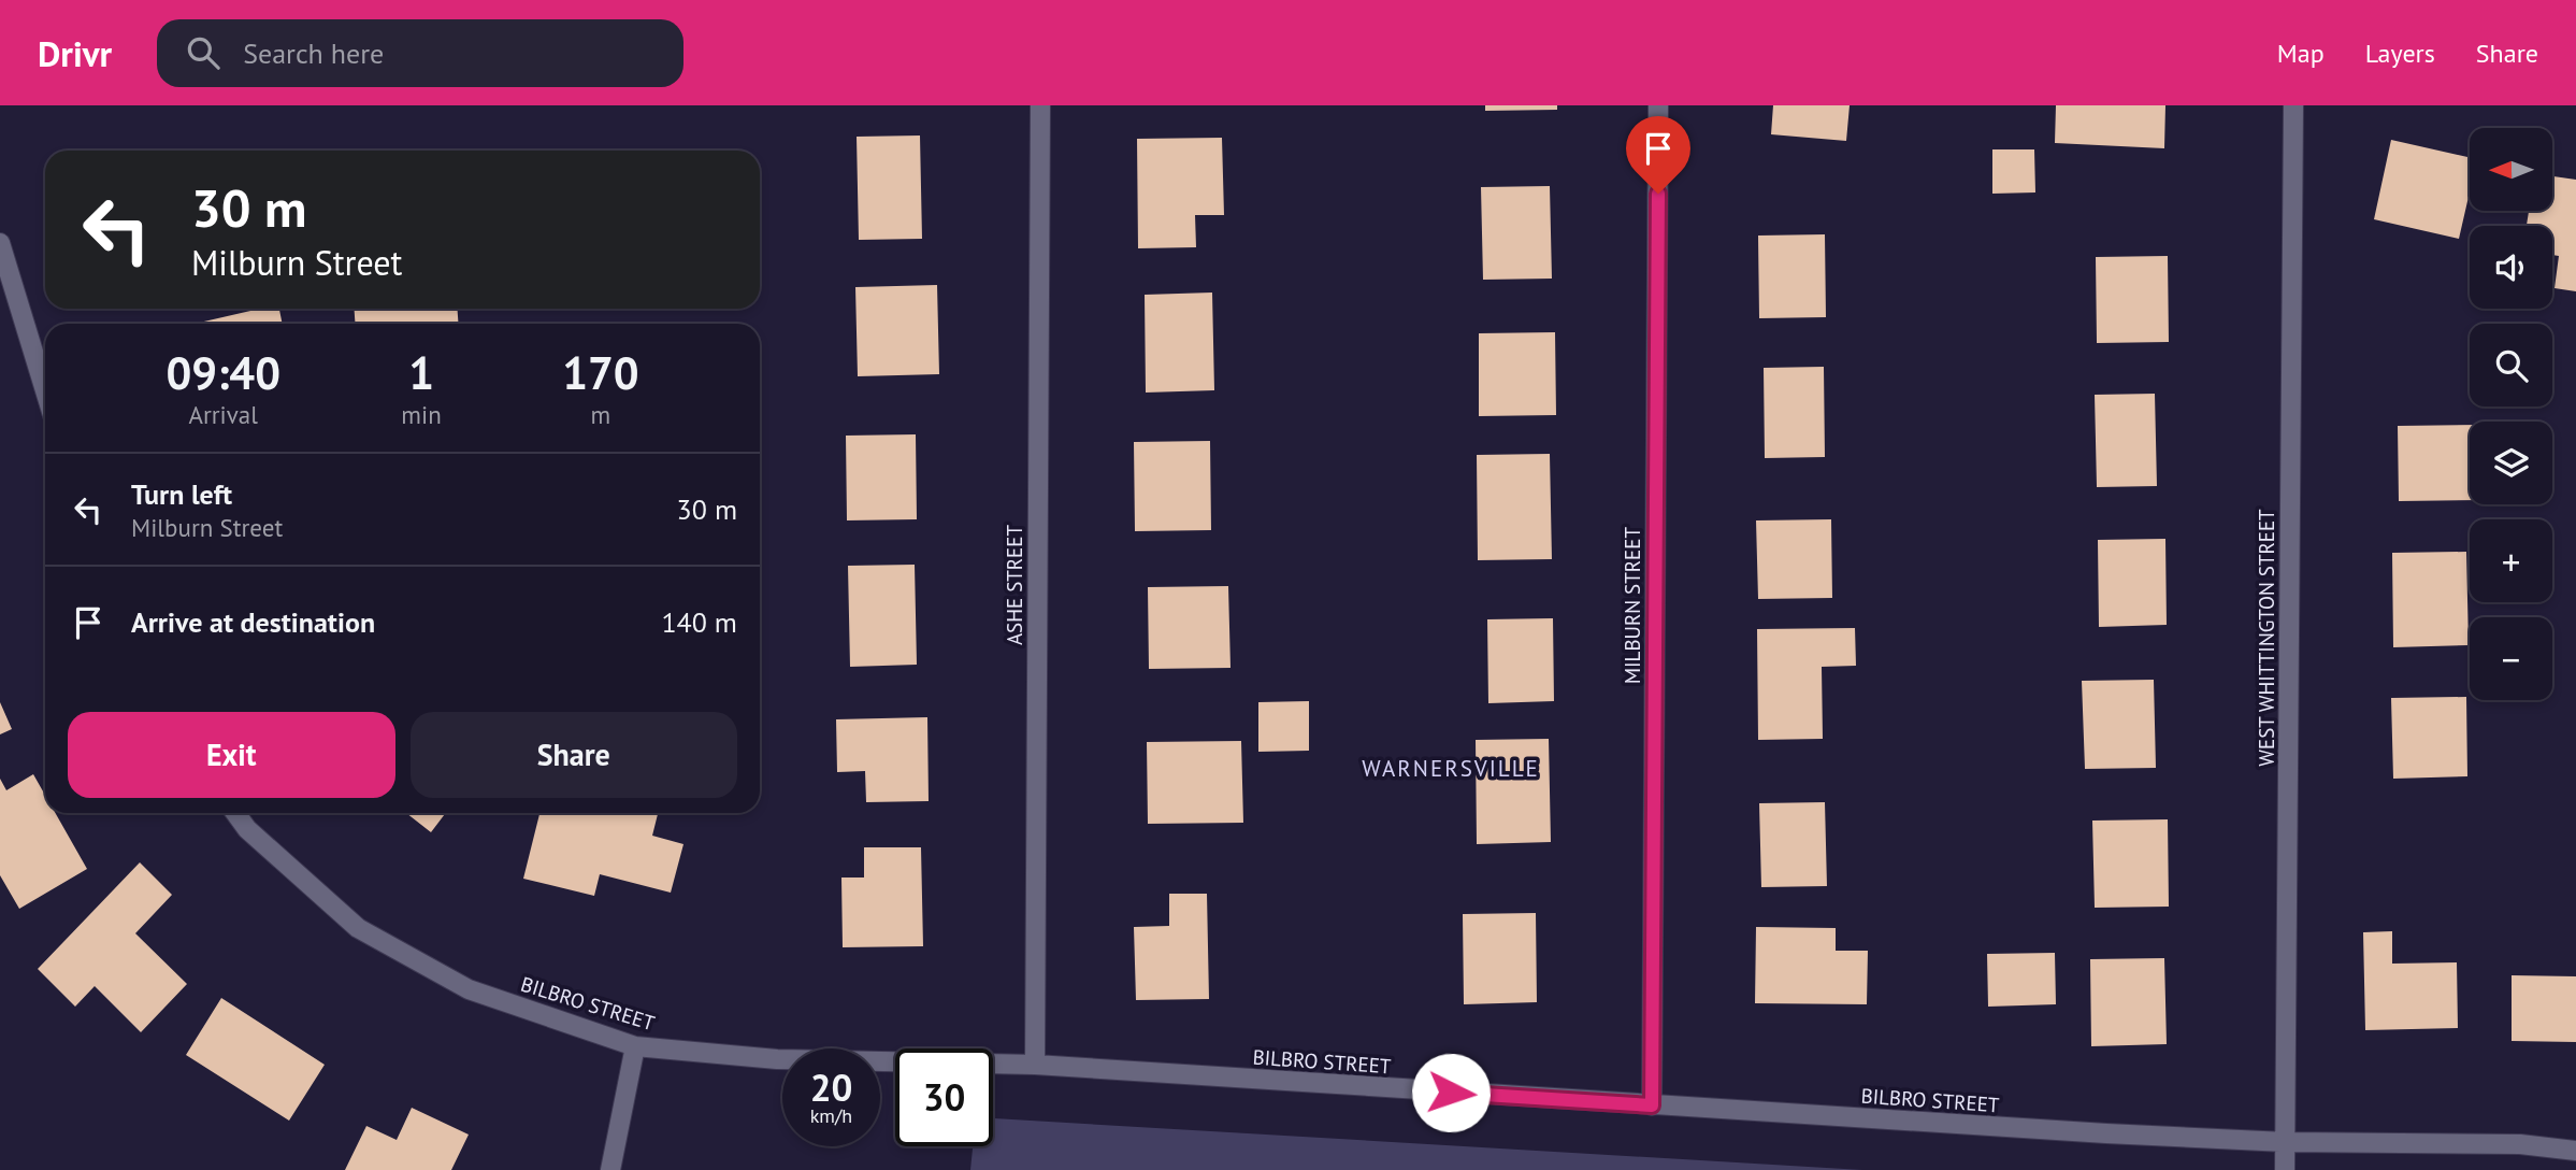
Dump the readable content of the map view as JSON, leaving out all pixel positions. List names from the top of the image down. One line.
{"streets":{"street":["ASHE STREET","MILBURN STREET","WEST WHITTINGTON STREET","BILBRO STREET"]},"crossings":[["ASHE STREET","BILBRO STREET"],["MILBURN STREET","BILBRO STREET"],["WEST WHITTINGTON STREET","BILBRO STREET"]],"districts":["WARNERSVILLE"],"north":"left","page":{"header":"Drivr","search":"Search here","nav":["Map","Layers","Share"],"map_buttons":["+","−"],"turn":["30 m","Milburn Street"],"eta":["09:40","Arrival","1","min","170","m"],"list":[{"name":"Turn left","note":"Milburn Street","value":"30 m"},{"name":"Arrive at destination","value":"140 m"}],"buttons":["Exit","Share"],"speed":"20 km/h","limit":"30"}}
